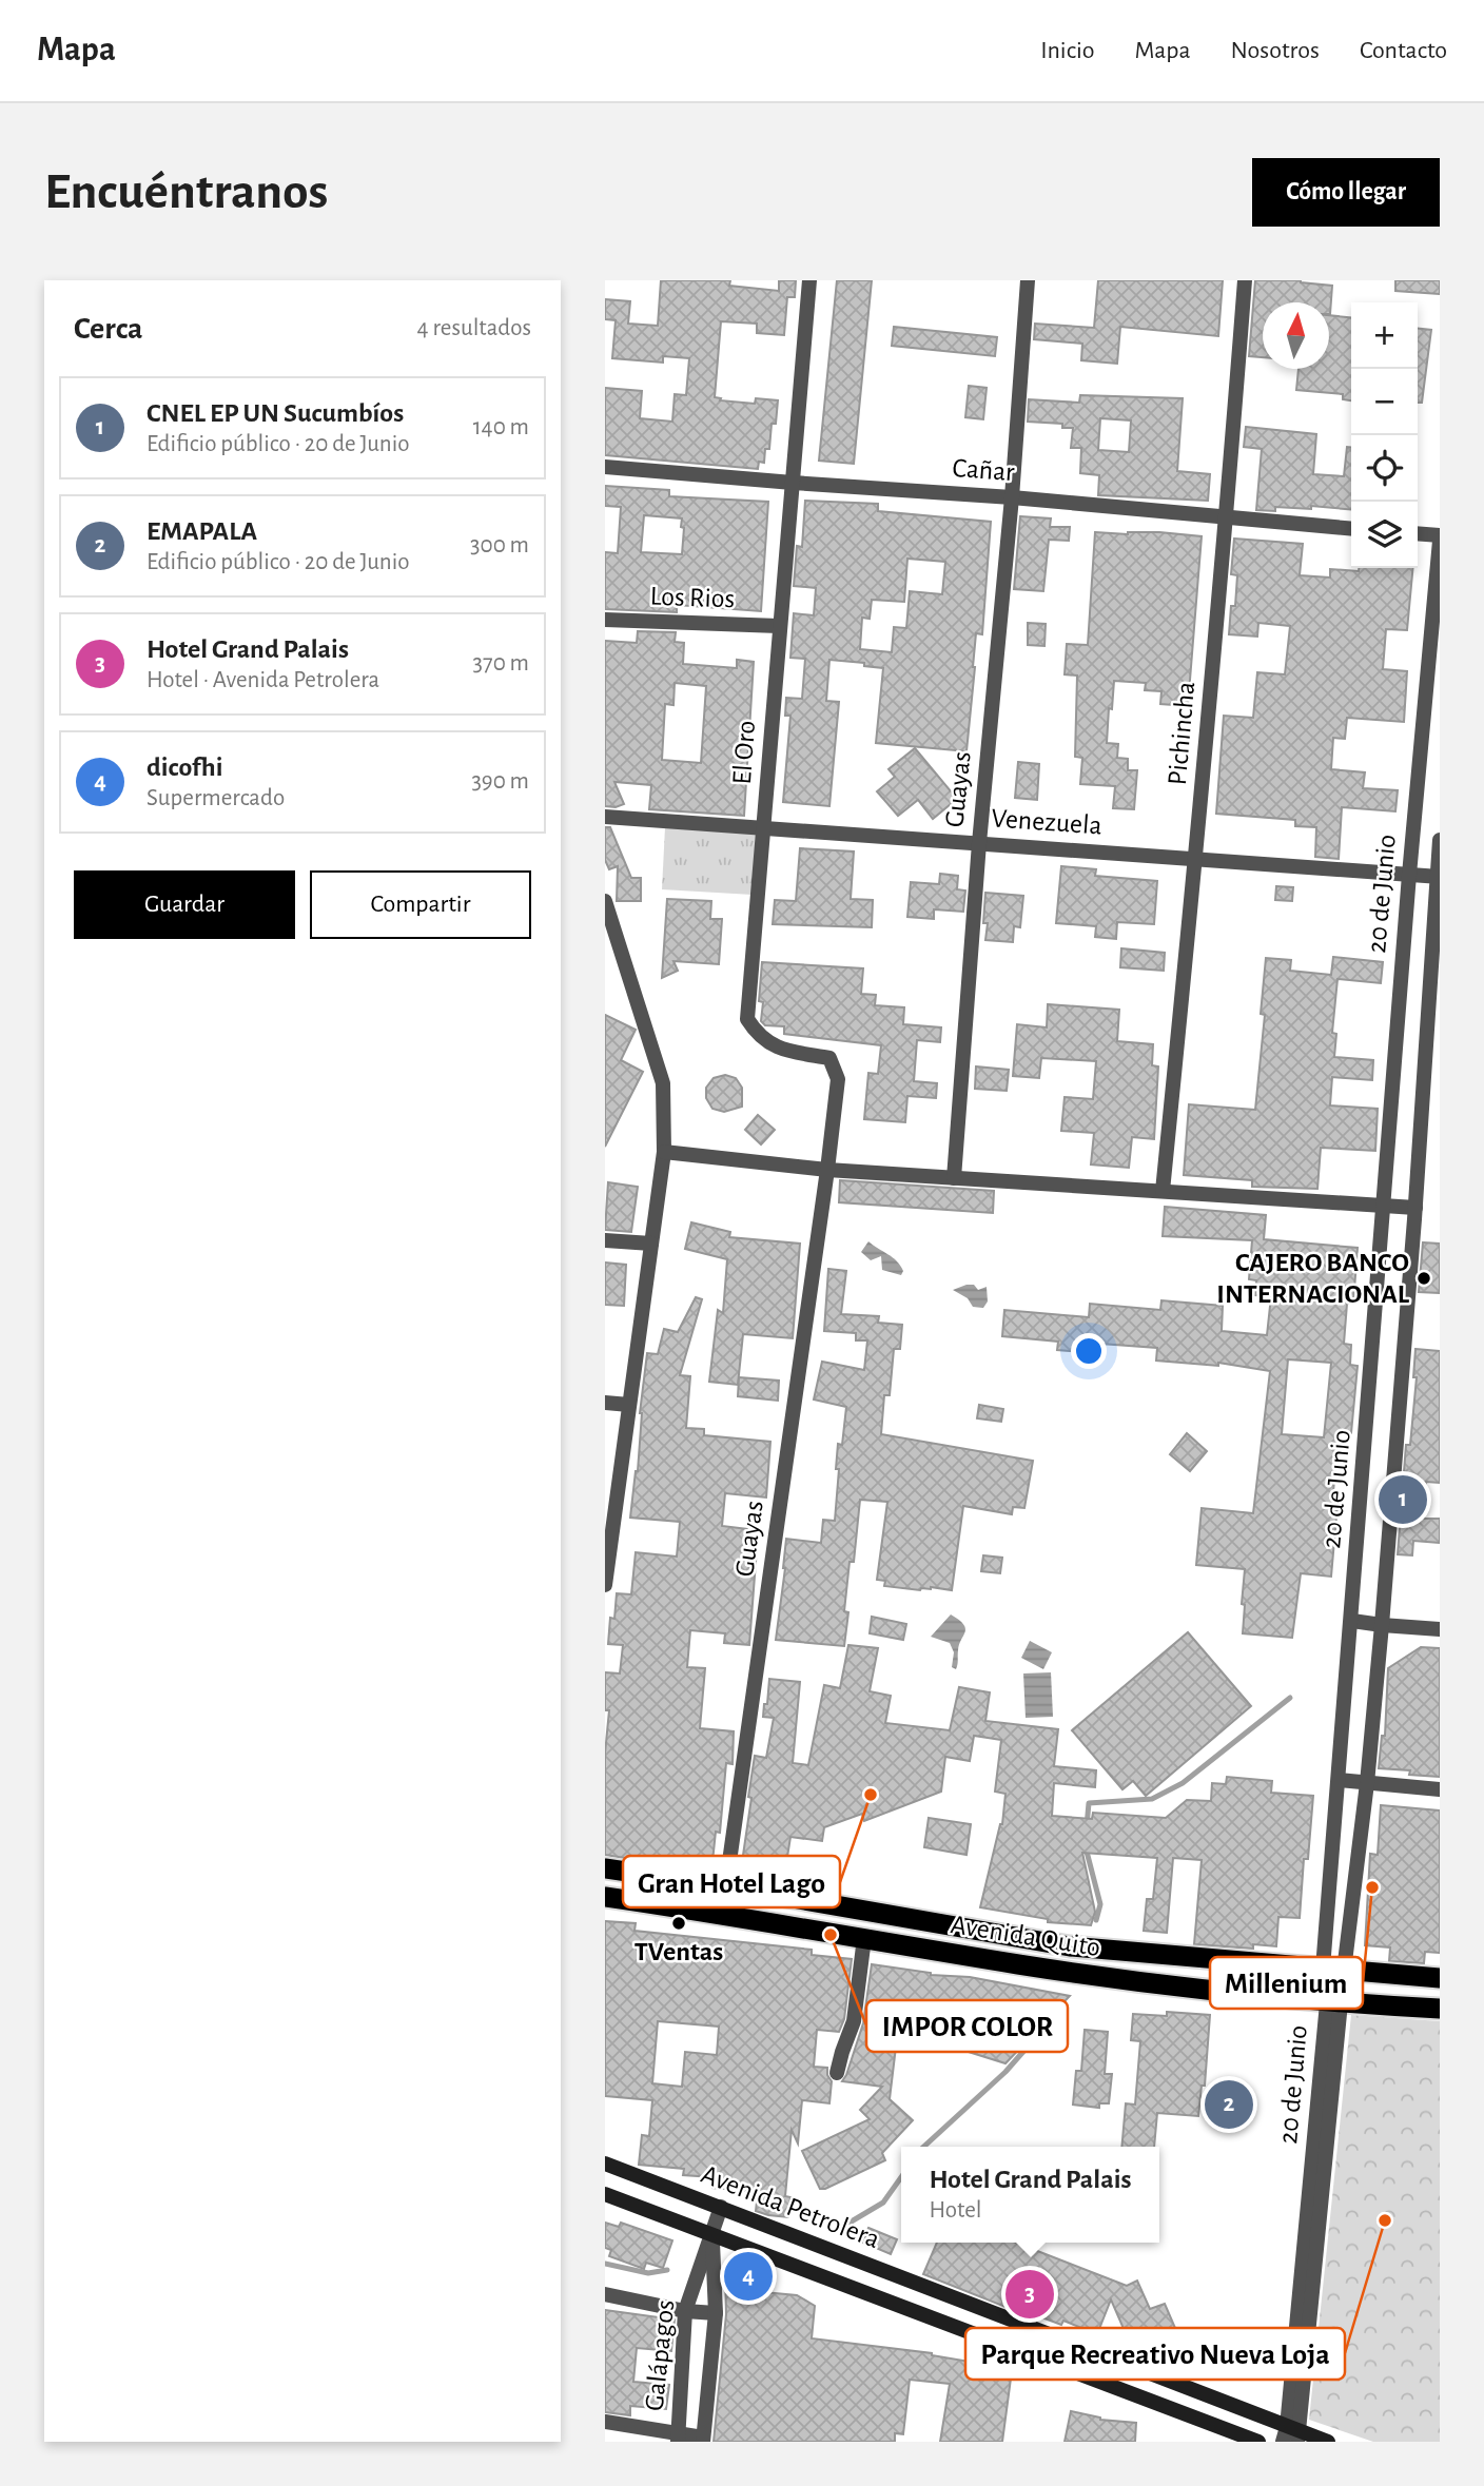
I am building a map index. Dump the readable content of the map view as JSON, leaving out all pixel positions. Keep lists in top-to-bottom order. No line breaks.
{"streets":{"highway":["Avenida Quito"],"main road":["Avenida Petrolera"],"street":["Cañar","Los Rios","Pichincha","El Oro","Guayas","Venezuela","20 de Junio","Galápagos"]},"crossings":[["Cañar","Pichincha"],["Cañar","El Oro"],["Cañar","Guayas"],["Los Rios","El Oro"],["Pichincha","Venezuela"],["El Oro","Guayas"],["El Oro","Venezuela"],["Guayas","Venezuela"],["Guayas","Avenida Quito"],["Venezuela","20 de Junio"],["20 de Junio","Avenida Quito"],["20 de Junio","Avenida Petrolera"],["Avenida Petrolera","Galápagos"]],"places":["CAJERO BANCO INTERNACIONAL","Gran Hotel Lago","Millenium","TVentas","IMPOR COLOR","Parque Recreativo Nueva Loja"],"north":"top","page":{"header":"Mapa","nav":["Inicio","Mapa","Nosotros","Contacto"],"buttons":["Cómo llegar",["Guardar","Compartir"]],"title":"Encuéntranos","heading":["Cerca","4 resultados"],"map_buttons":["+","−"],"list":[{"mark":"1","name":"CNEL EP UN Sucumbíos","note":"Edificio público · 20 de Junio","value":"140 m"},{"mark":"2","name":"EMAPALA","note":"Edificio público · 20 de Junio","value":"300 m"},{"mark":"3","name":"Hotel Grand Palais","note":"Hotel · Avenida Petrolera","value":"370 m"},{"mark":"4","name":"dicofhi","note":"Supermercado","value":"390 m"}],"pins":["1","2","4","3"],"popup":["Hotel Grand Palais","Hotel"]}}
